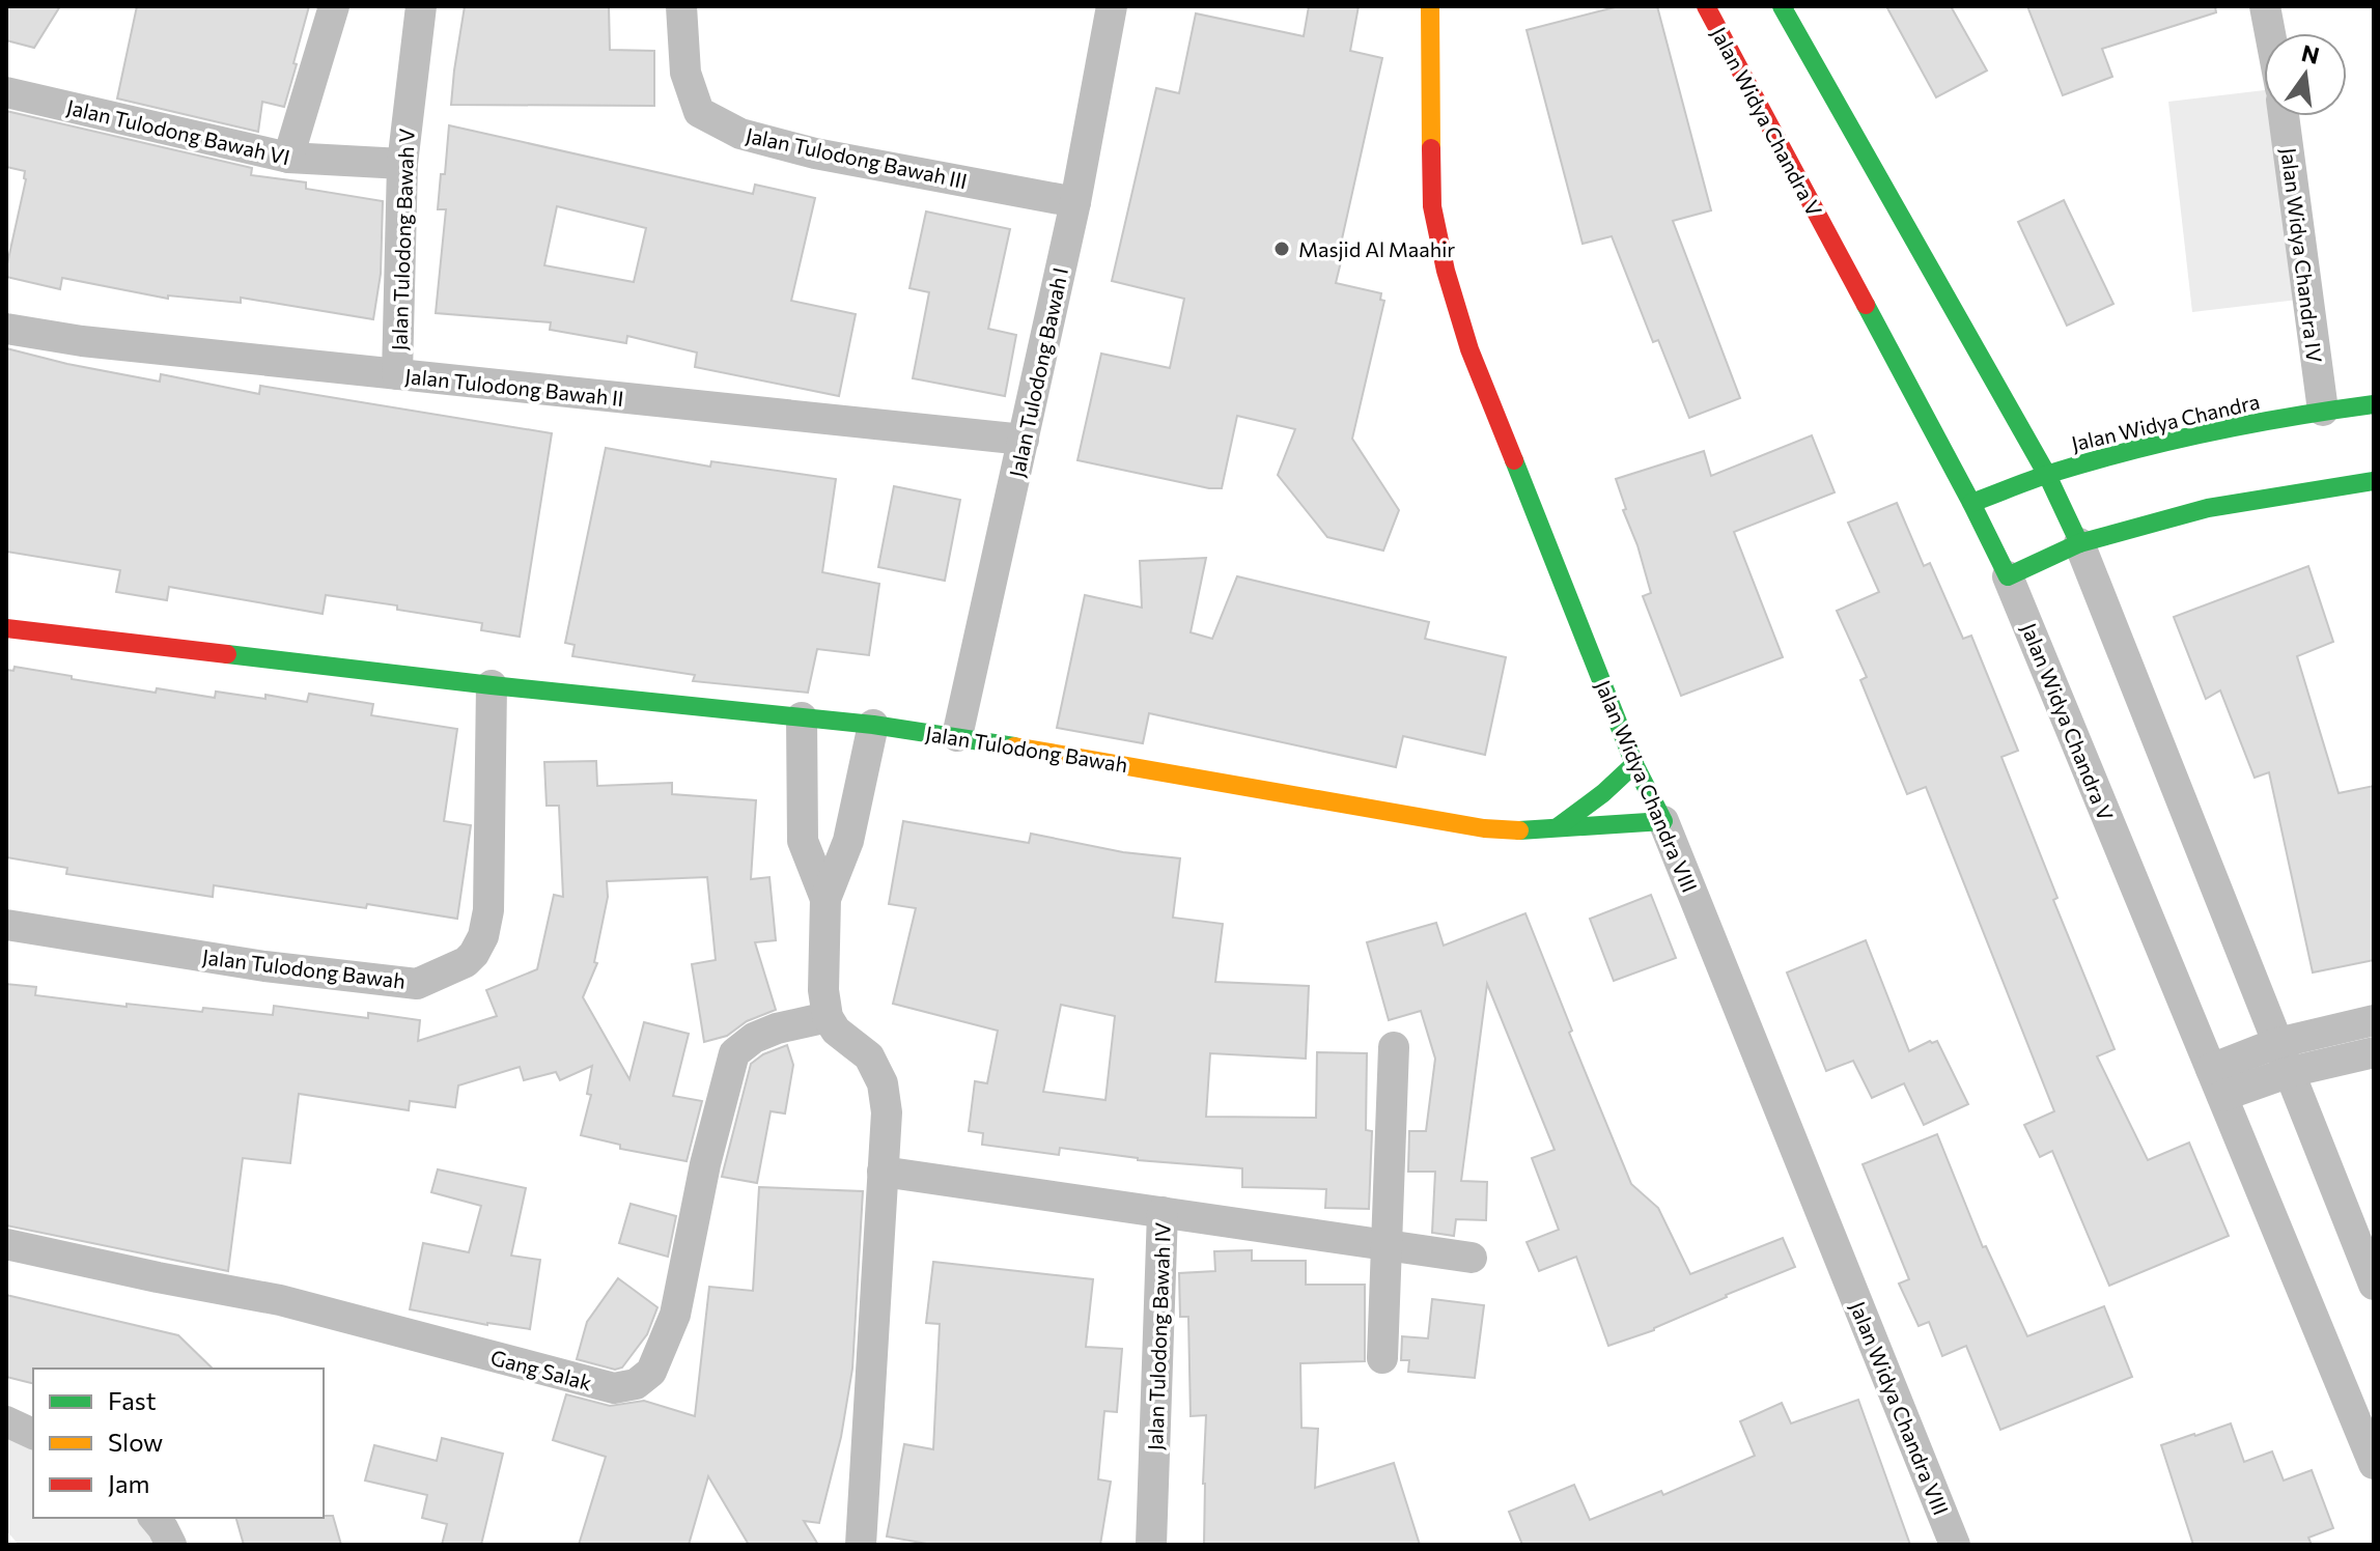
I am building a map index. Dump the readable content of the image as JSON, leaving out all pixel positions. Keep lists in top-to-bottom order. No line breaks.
{"streets":{"street":["Jalan Widya Chandra V","Jalan Tulodong Bawah VI","Jalan Tulodong Bawah III","Jalan Tulodong Bawah V","Jalan Widya Chandra IV","Jalan Tulodong Bawah I","Jalan Tulodong Bawah II","Jalan Widya Chandra","Jalan Tulodong Bawah","Jalan Widya Chandra VIII","Jalan Tulodong Bawah IV","Gang Salak"]},"crossings":[["Jalan Widya Chandra V","Jalan Widya Chandra"],["Jalan Tulodong Bawah VI","Jalan Tulodong Bawah V"],["Jalan Tulodong Bawah III","Jalan Tulodong Bawah I"],["Jalan Tulodong Bawah V","Jalan Tulodong Bawah II"],["Jalan Widya Chandra IV","Jalan Widya Chandra"],["Jalan Tulodong Bawah I","Jalan Tulodong Bawah II"],["Jalan Tulodong Bawah I","Jalan Tulodong Bawah"],["Jalan Tulodong Bawah","Jalan Widya Chandra VIII"]],"places":["Masjid Al Maahir"],"legend":["Fast","Slow","Jam"],"north":"top"}
